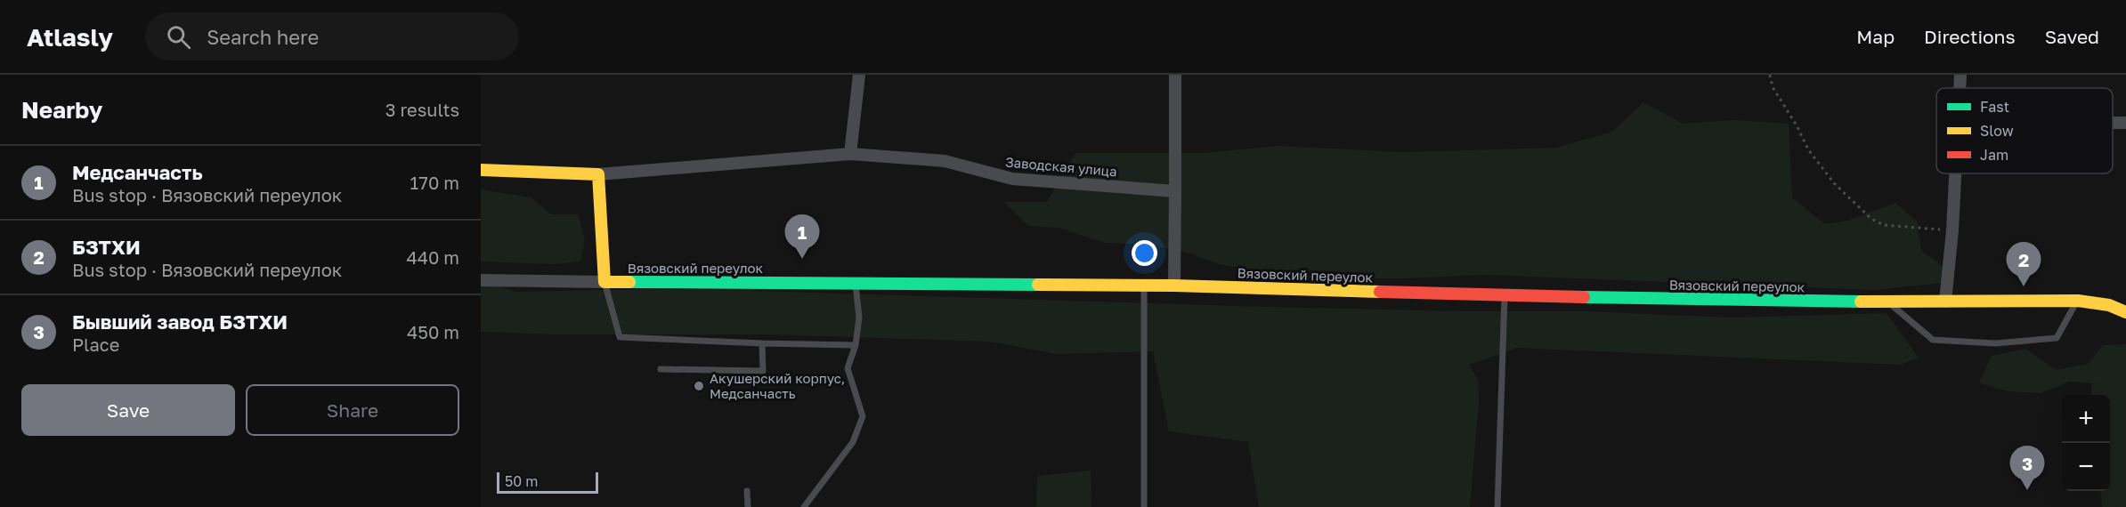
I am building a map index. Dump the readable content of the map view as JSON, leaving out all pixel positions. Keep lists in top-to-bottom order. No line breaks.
{"streets":{"street":["Заводская улица","Вязовский переулок"]},"places":["Акушерский корпус, Медсанчасть"],"legend":["Fast","Slow","Jam"],"scale_bar":"50 m","page":{"header":"Atlasly","search":"Search here","nav":["Map","Directions","Saved"],"heading":["Nearby","3 results"],"list":[{"mark":"1","name":"Медсанчасть","note":"Bus stop · Вязовский переулок","value":"170 m"},{"mark":"2","name":"БЗТХИ","note":"Bus stop · Вязовский переулок","value":"440 m"},{"mark":"3","name":"Бывший завод БЗТХИ","note":"Place","value":"450 m"}],"pins":["1","2","3"],"buttons":["Save","Share"],"map_buttons":["+","−"],"scale":"50 m"}}
